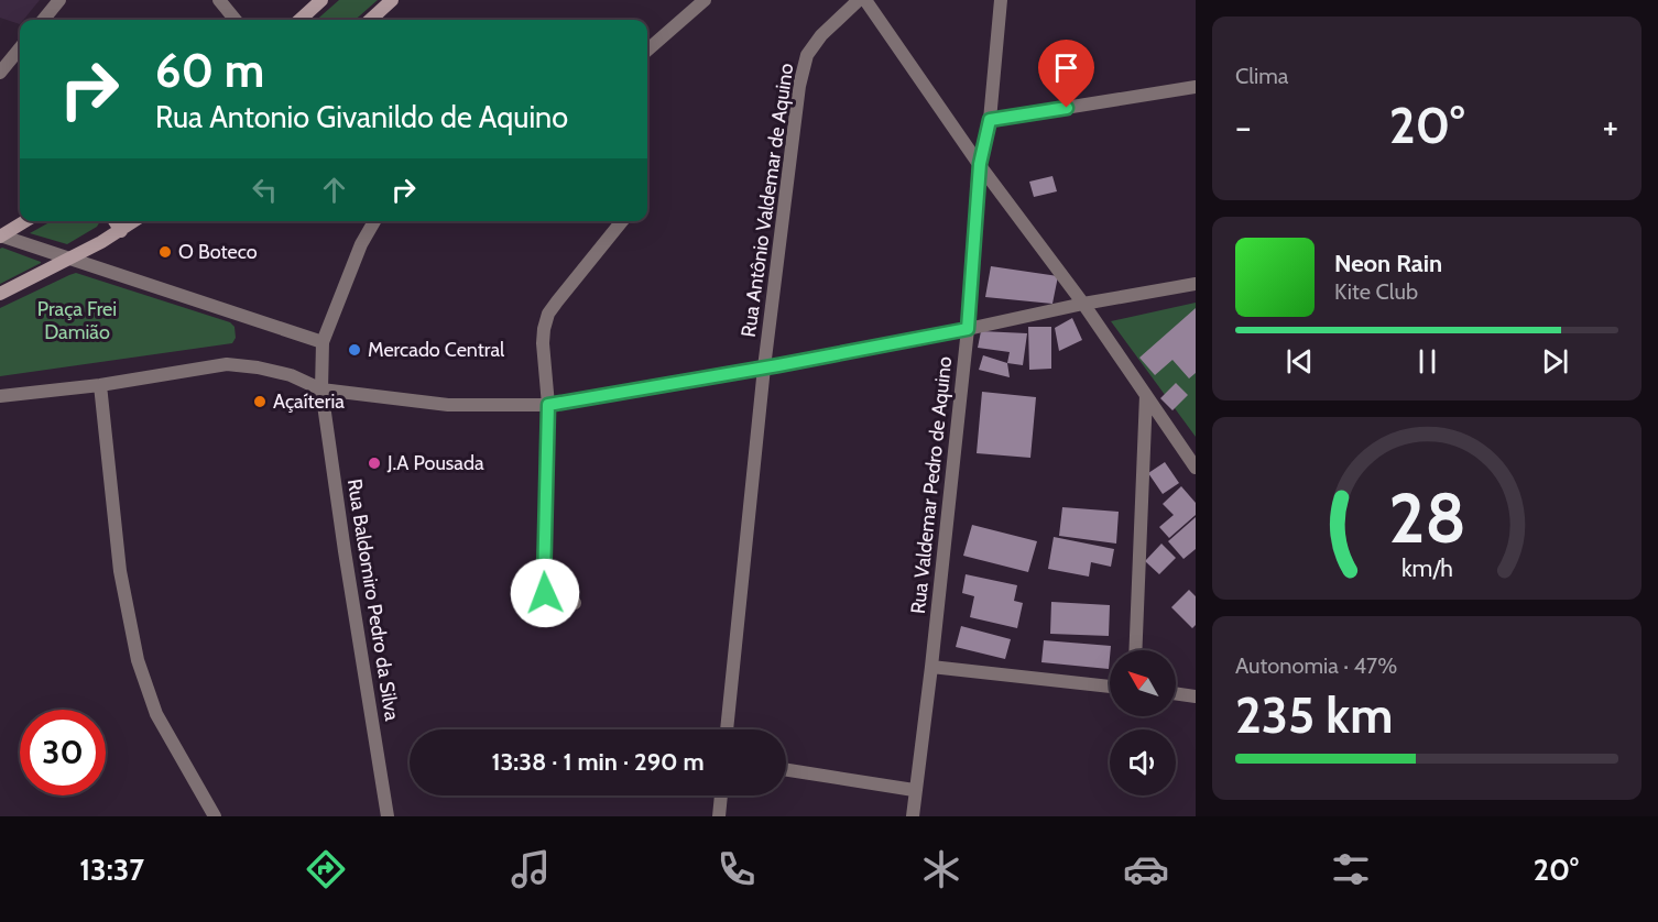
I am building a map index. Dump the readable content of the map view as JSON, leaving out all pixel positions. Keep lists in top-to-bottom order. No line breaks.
{"streets":{"street":["Rua Antônio Valdemar de Aquino","Rua Valdemar Pedro de Aquino","Rua Baldomiro Pedro da Silva"]},"parks":["Praça Frei Damião"],"places":["O Boteco","Mercado Central","Açaíteria","J.A Pousada"],"north":"top left","page":{"tile":["Clima",["Autonomia · 47%","235 km"]],"turn":["60 m","Rua Antonio Givanildo de Aquino"],"heat":["−","20°","+"],"song":["Neon Rain","Kite Club"],"limit":"30","trip":"13:38 · 1 min · 290 m","tabs":["13:37","20°"],"gauge":["28","km/h"]}}
